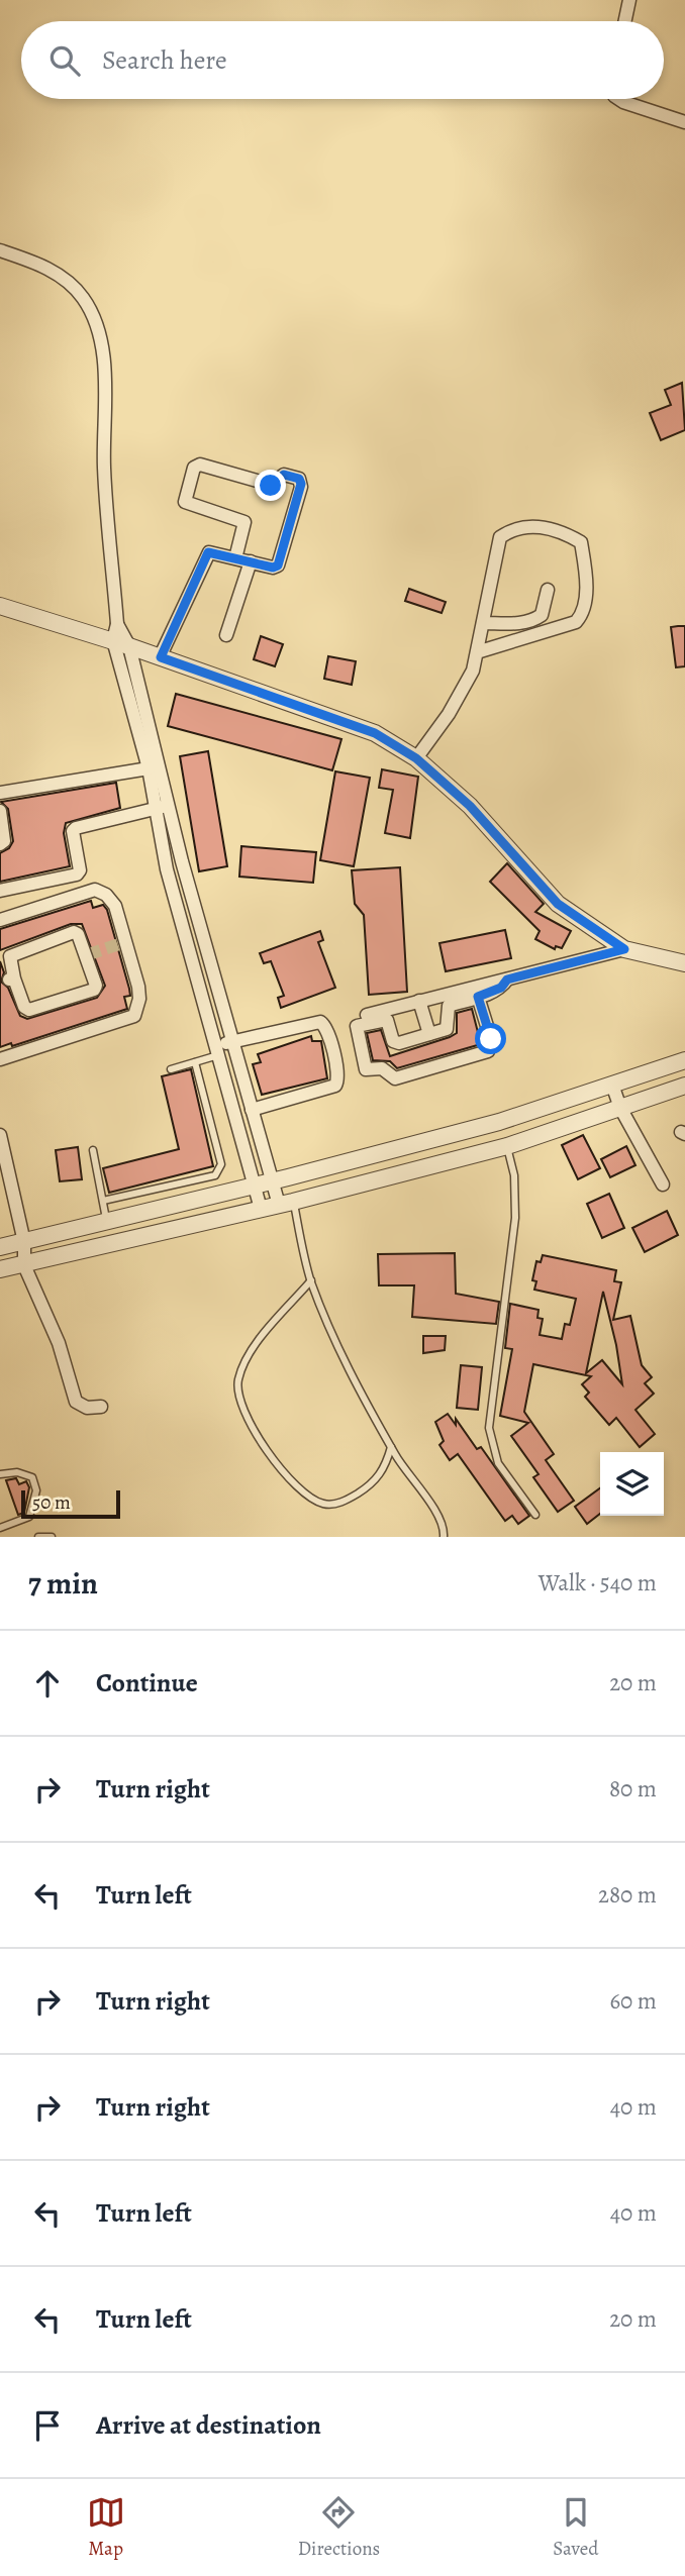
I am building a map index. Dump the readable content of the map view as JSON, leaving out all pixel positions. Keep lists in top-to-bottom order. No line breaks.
{"scale_bar":"50 m","page":{"search":"Search here","scale":"50 m","heading":["7 min","Walk · 540 m"],"list":[["Continue","20 m"],["Turn right","80 m"],["Turn left","280 m"],["Turn right","60 m"],["Turn right","40 m"],["Turn left","40 m"],["Turn left","20 m"],"Arrive at destination"],"nav":["Map","Directions","Saved"]}}
